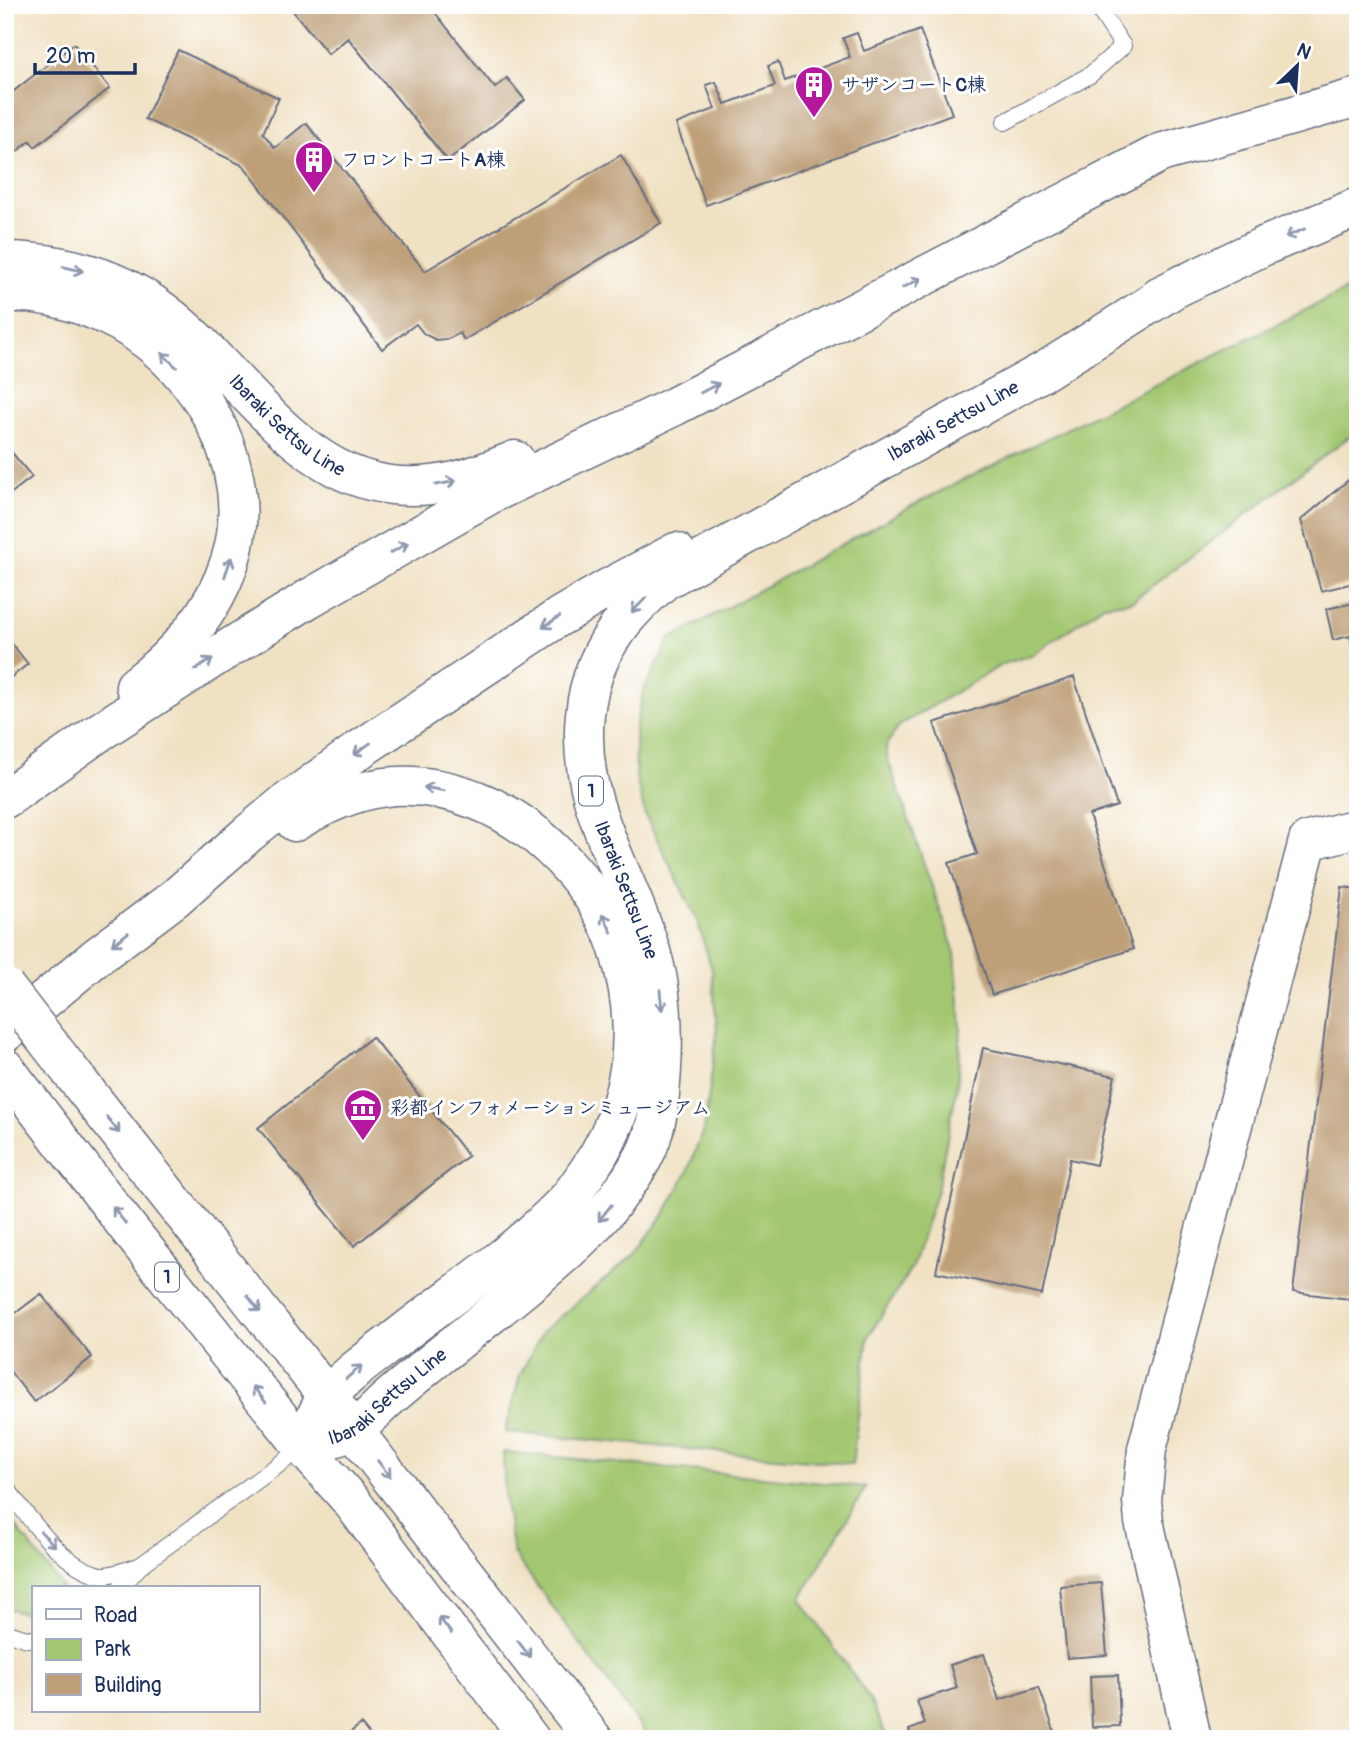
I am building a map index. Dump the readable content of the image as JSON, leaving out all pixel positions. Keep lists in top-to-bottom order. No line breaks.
{"streets":{"main road":["Ibaraki Settsu Line","1"]},"places":{"building":["サザンコートC棟","フロントコートA棟"],"museum":["彩都インフォメーションミュージアム"]},"legend":["Road","Park","Building"],"scale_bar":"20 m","north":"top right"}
